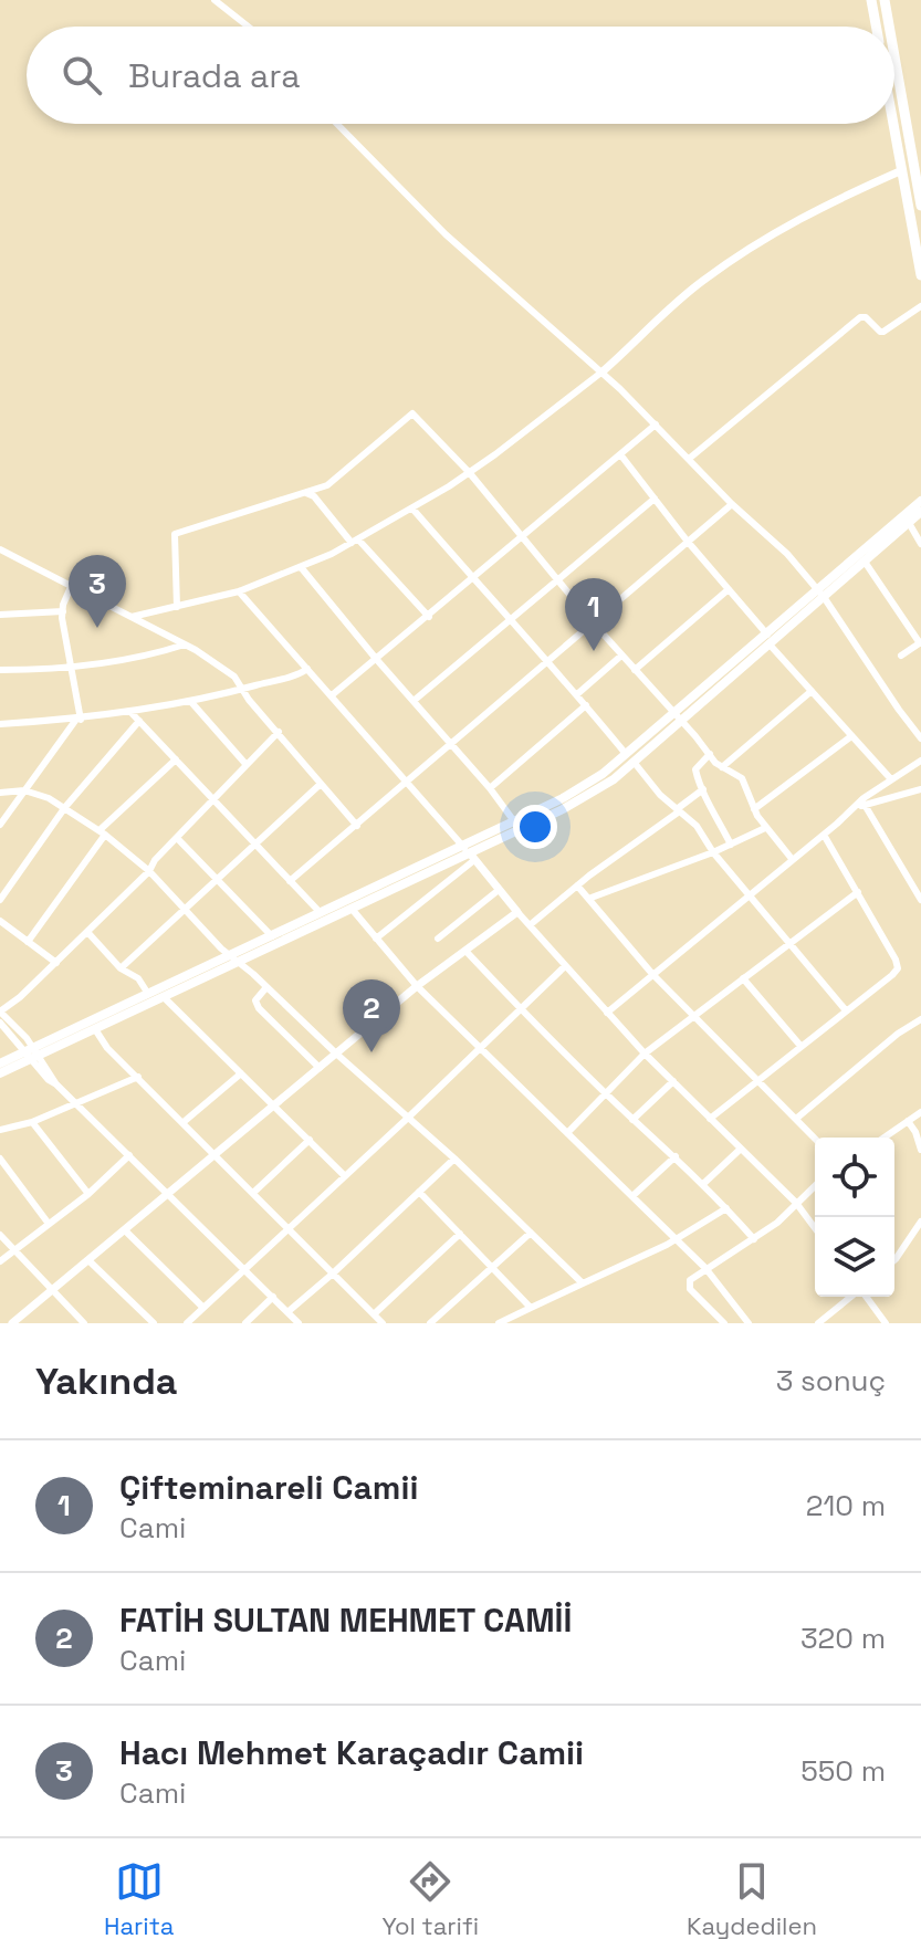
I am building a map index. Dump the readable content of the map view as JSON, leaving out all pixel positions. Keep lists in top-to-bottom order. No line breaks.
{"page":{"search":"Burada ara","pins":["3","1","2"],"heading":["Yakında","3 sonuç"],"list":[{"mark":"1","name":"Çifteminareli Camii","note":"Cami","value":"210 m"},{"mark":"2","name":"FATİH SULTAN MEHMET CAMİİ","note":"Cami","value":"320 m"},{"mark":"3","name":"Hacı Mehmet Karaçadır Camii","note":"Cami","value":"550 m"}],"nav":["Harita","Yol tarifi","Kaydedilen"]}}
